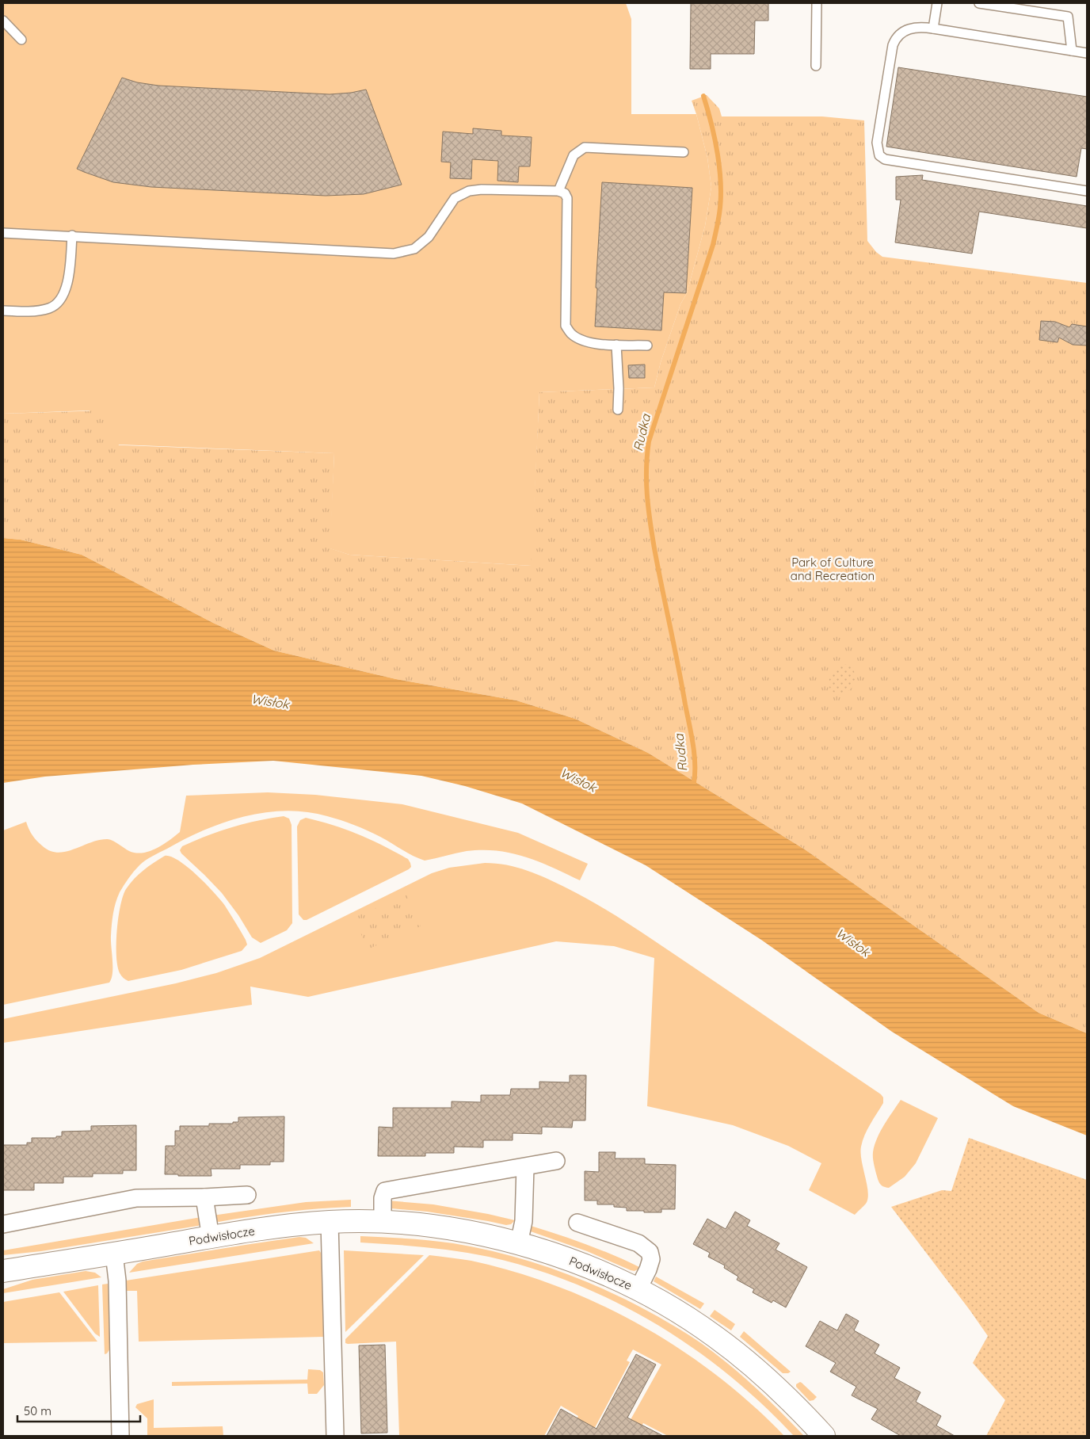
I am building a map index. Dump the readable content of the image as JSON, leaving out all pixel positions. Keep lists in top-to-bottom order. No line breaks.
{"streets":{"street":["Podwisłocze"]},"water":["Rudka","Wisłok"],"parks":["Park of Culture and Recreation"],"scale_bar":"50 m"}
